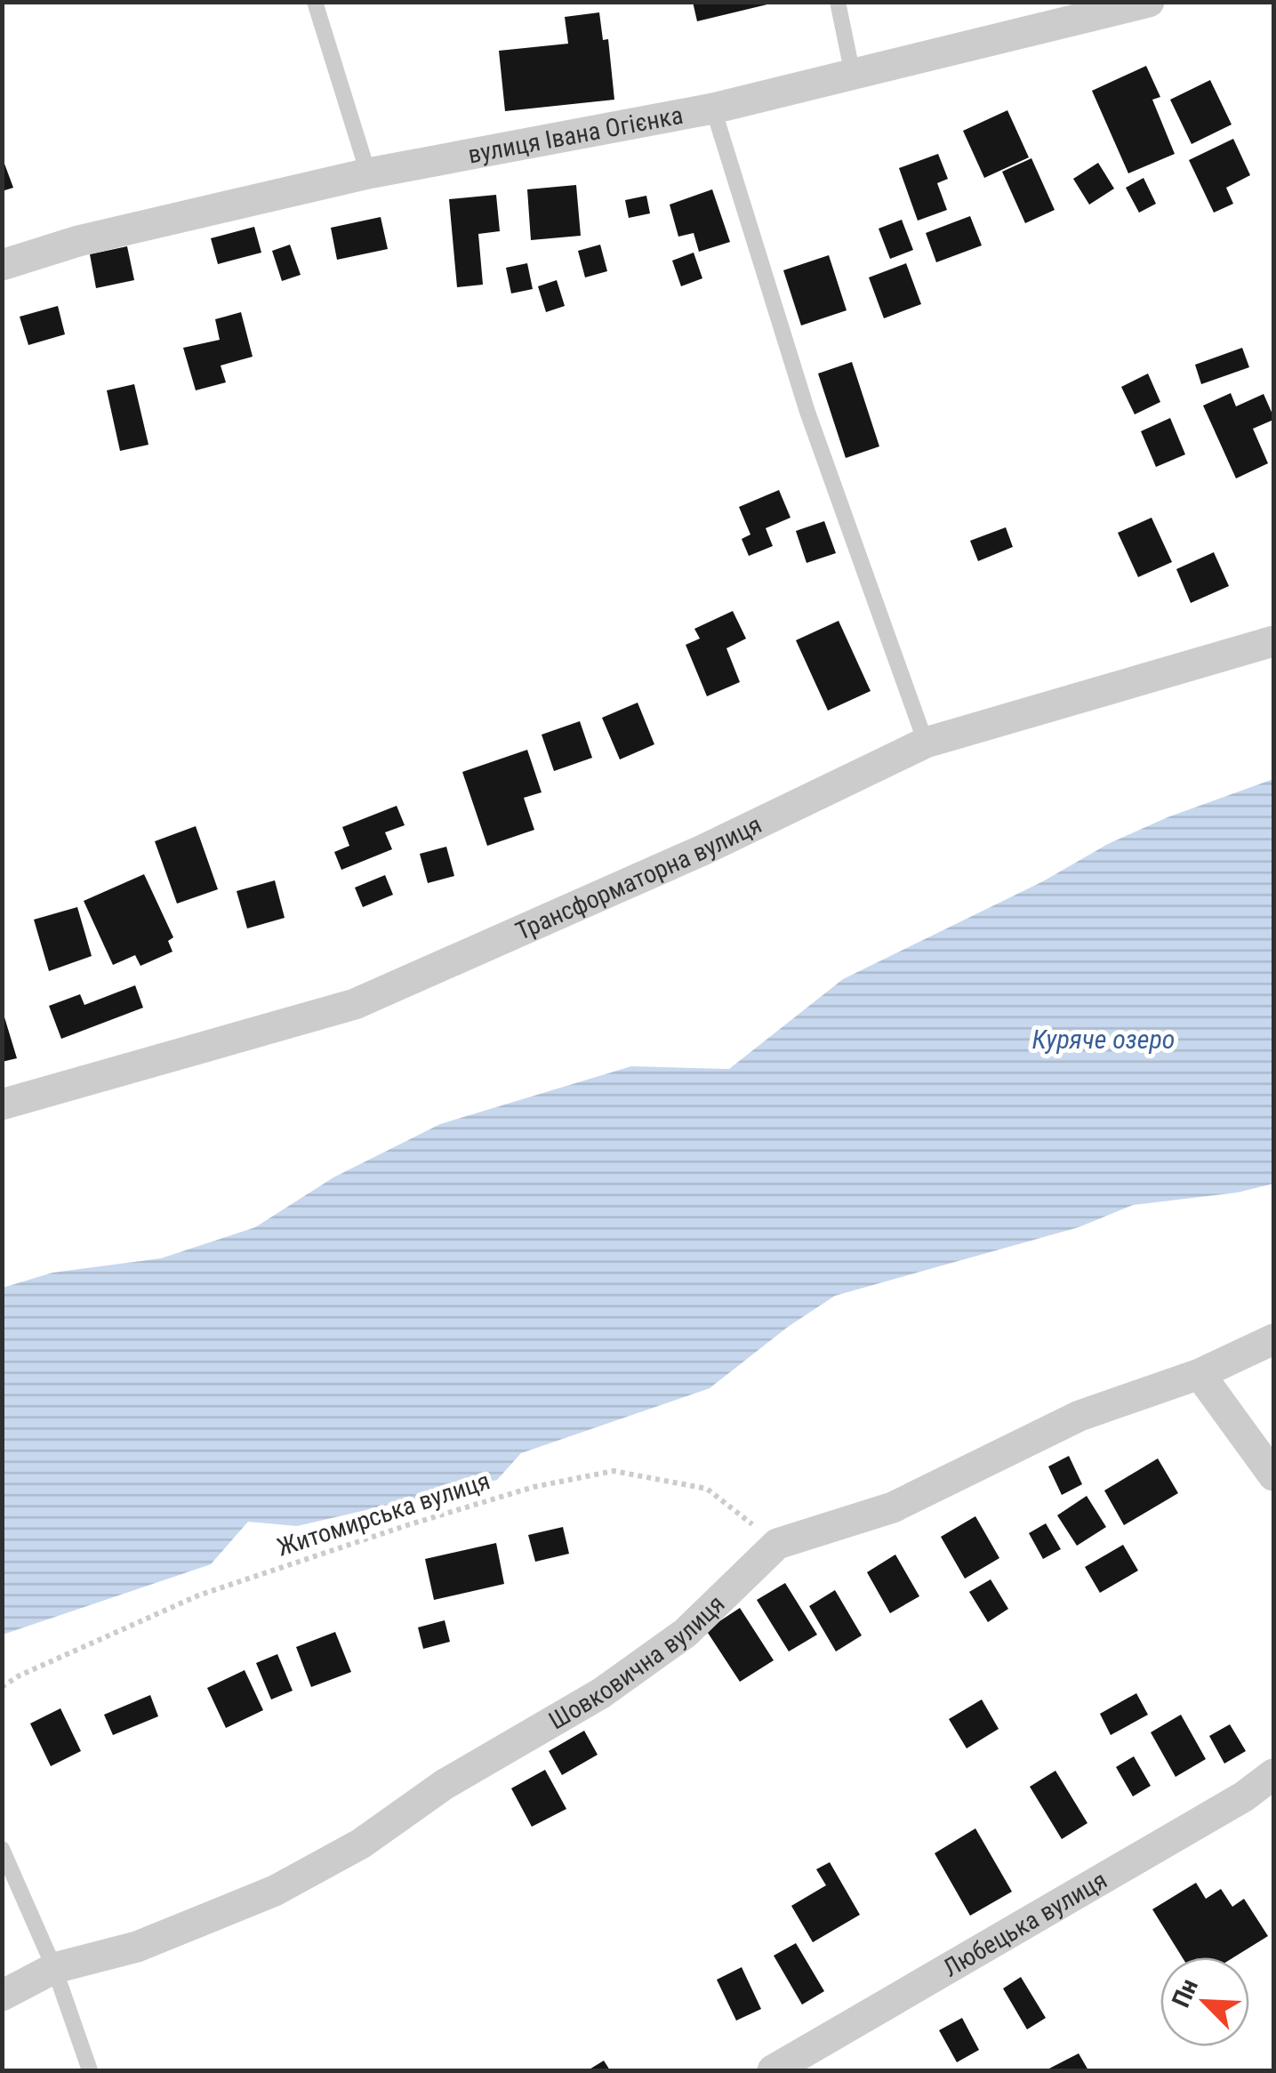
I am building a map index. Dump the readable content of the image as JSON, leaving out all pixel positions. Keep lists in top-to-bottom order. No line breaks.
{"streets":{"street":["вулиця Івана Огієнка","Трансформаторна вулиця","Шовковична вулиця","Любецька вулиця"],"path":["Житомирська вулиця"]},"crossings":[["Житомирська вулиця","Шовковична вулиця"]],"water":["Куряче озеро"],"north":"top left"}
